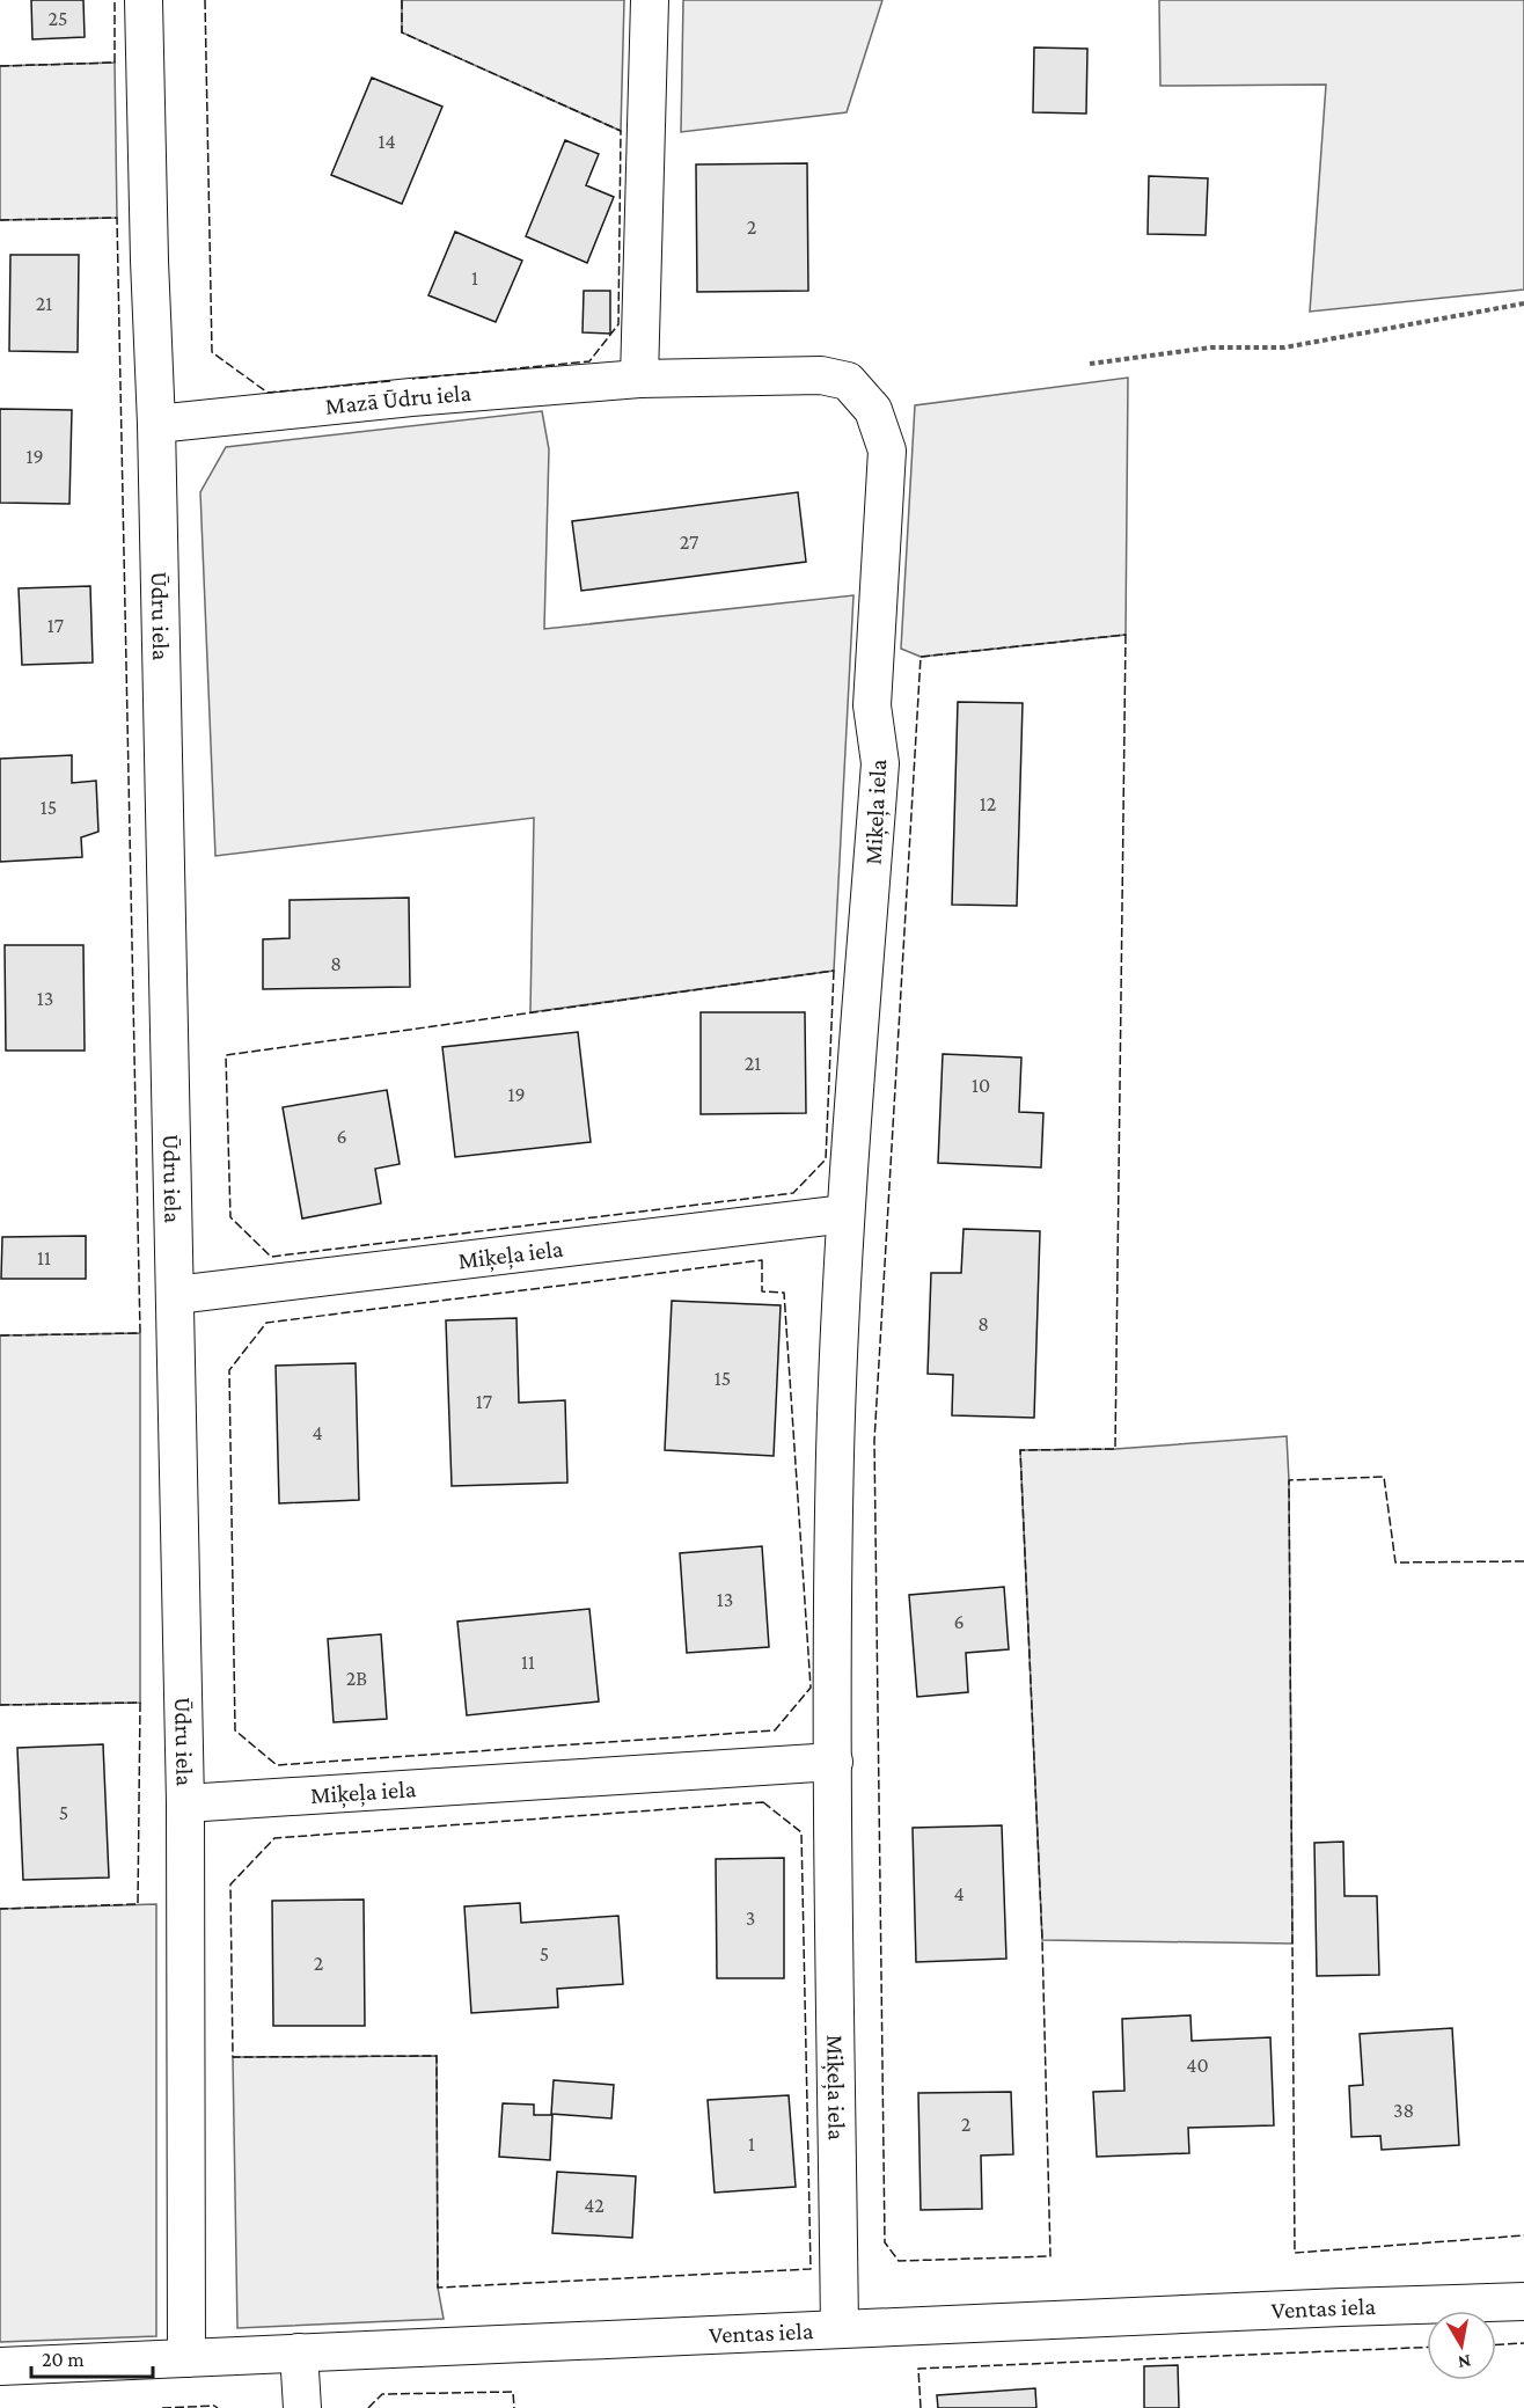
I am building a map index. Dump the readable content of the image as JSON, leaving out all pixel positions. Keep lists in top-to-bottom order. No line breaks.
{"streets":{"street":["Mazā Ūdru iela","Ūdru iela","Miķeļa iela","Ventas iela"]},"crossings":[["Mazā Ūdru iela","Ūdru iela"],["Mazā Ūdru iela","Miķeļa iela"],["Ūdru iela","Miķeļa iela"],["Ūdru iela","Ventas iela"],["Miķeļa iela","Ventas iela"]],"house_numbers":["25","14","2","1","21","19","27","17","12","15","8","13","21","10","19","6","11","8","15","17","4","13","6","11","2B","5","4","3","5","2","40","38","2","1","42"],"scale_bar":"20 m","north":"bottom"}
